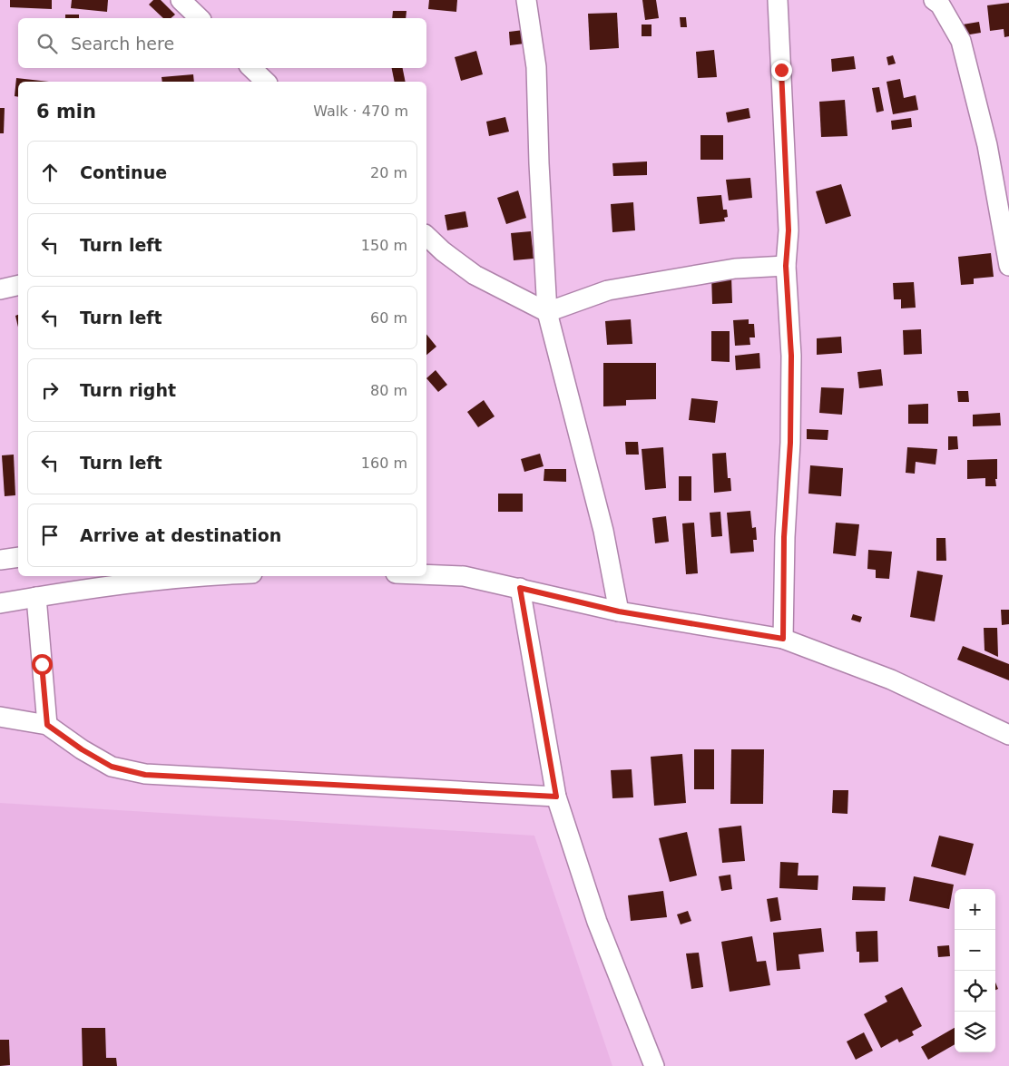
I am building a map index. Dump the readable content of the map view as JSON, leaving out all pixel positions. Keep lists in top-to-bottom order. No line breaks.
{"page":{"search":"Search here","heading":["6 min","Walk · 470 m"],"list":[["Continue","20 m"],["Turn left","150 m"],["Turn left","60 m"],["Turn right","80 m"],["Turn left","160 m"],"Arrive at destination"],"map_buttons":["+","−"]}}
